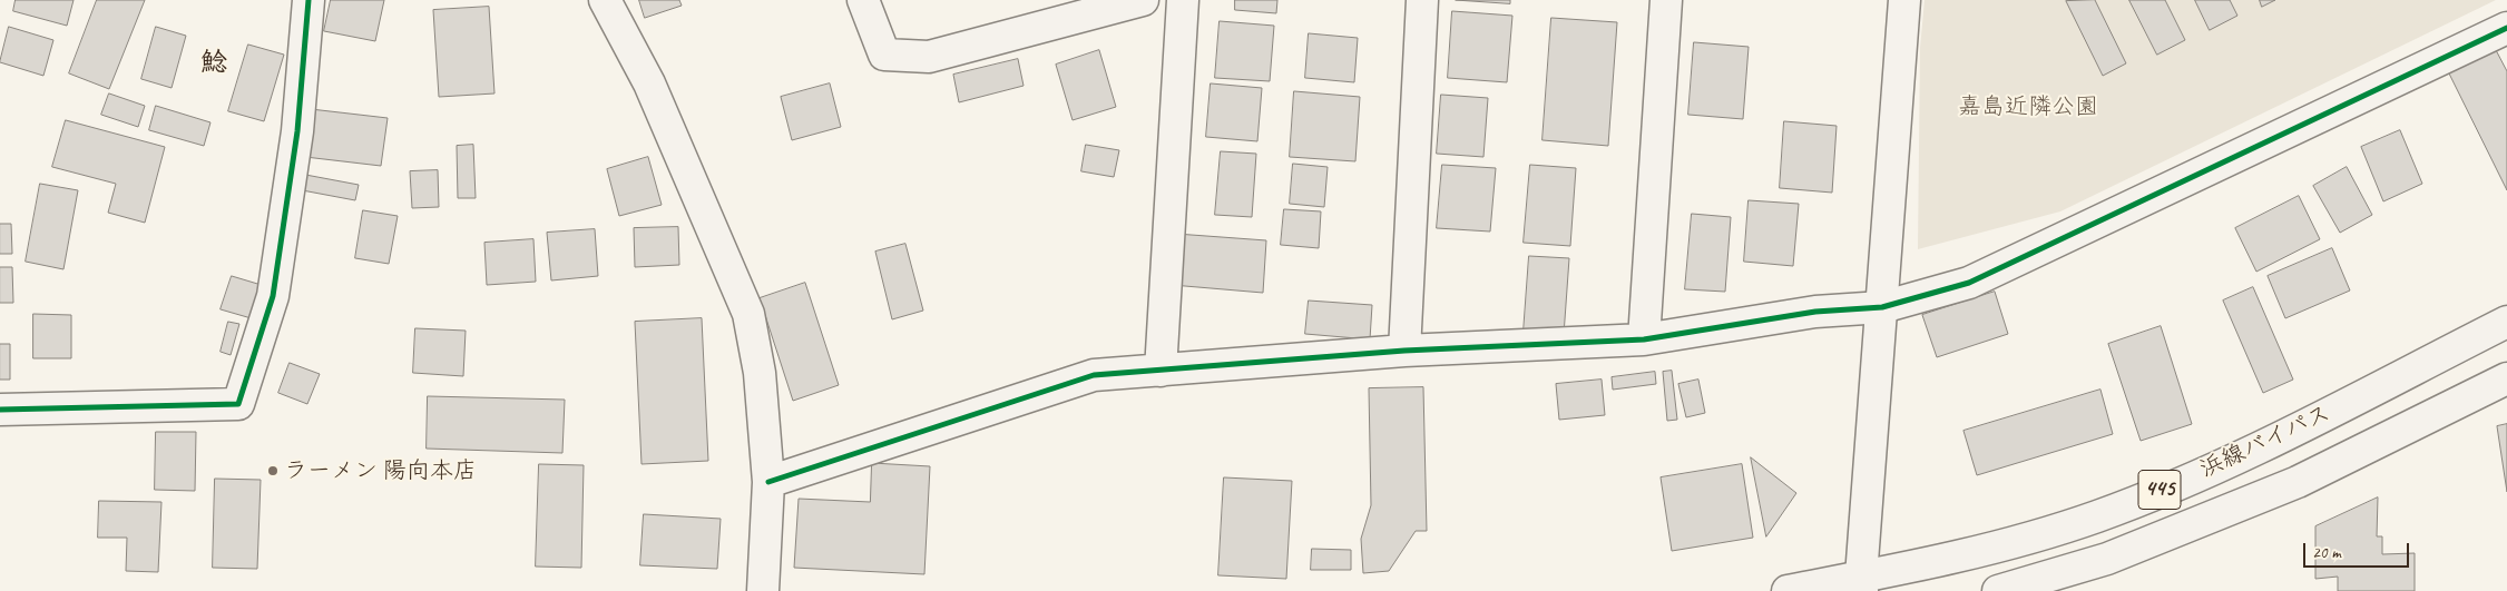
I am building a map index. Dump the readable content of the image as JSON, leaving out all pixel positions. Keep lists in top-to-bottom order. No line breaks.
{"streets":{"main road":["浜線バイパス","445"]},"districts":["鯰"],"parks":["嘉島近隣公園"],"places":["ラーメン 陽向本店"],"scale_bar":"20 m"}
